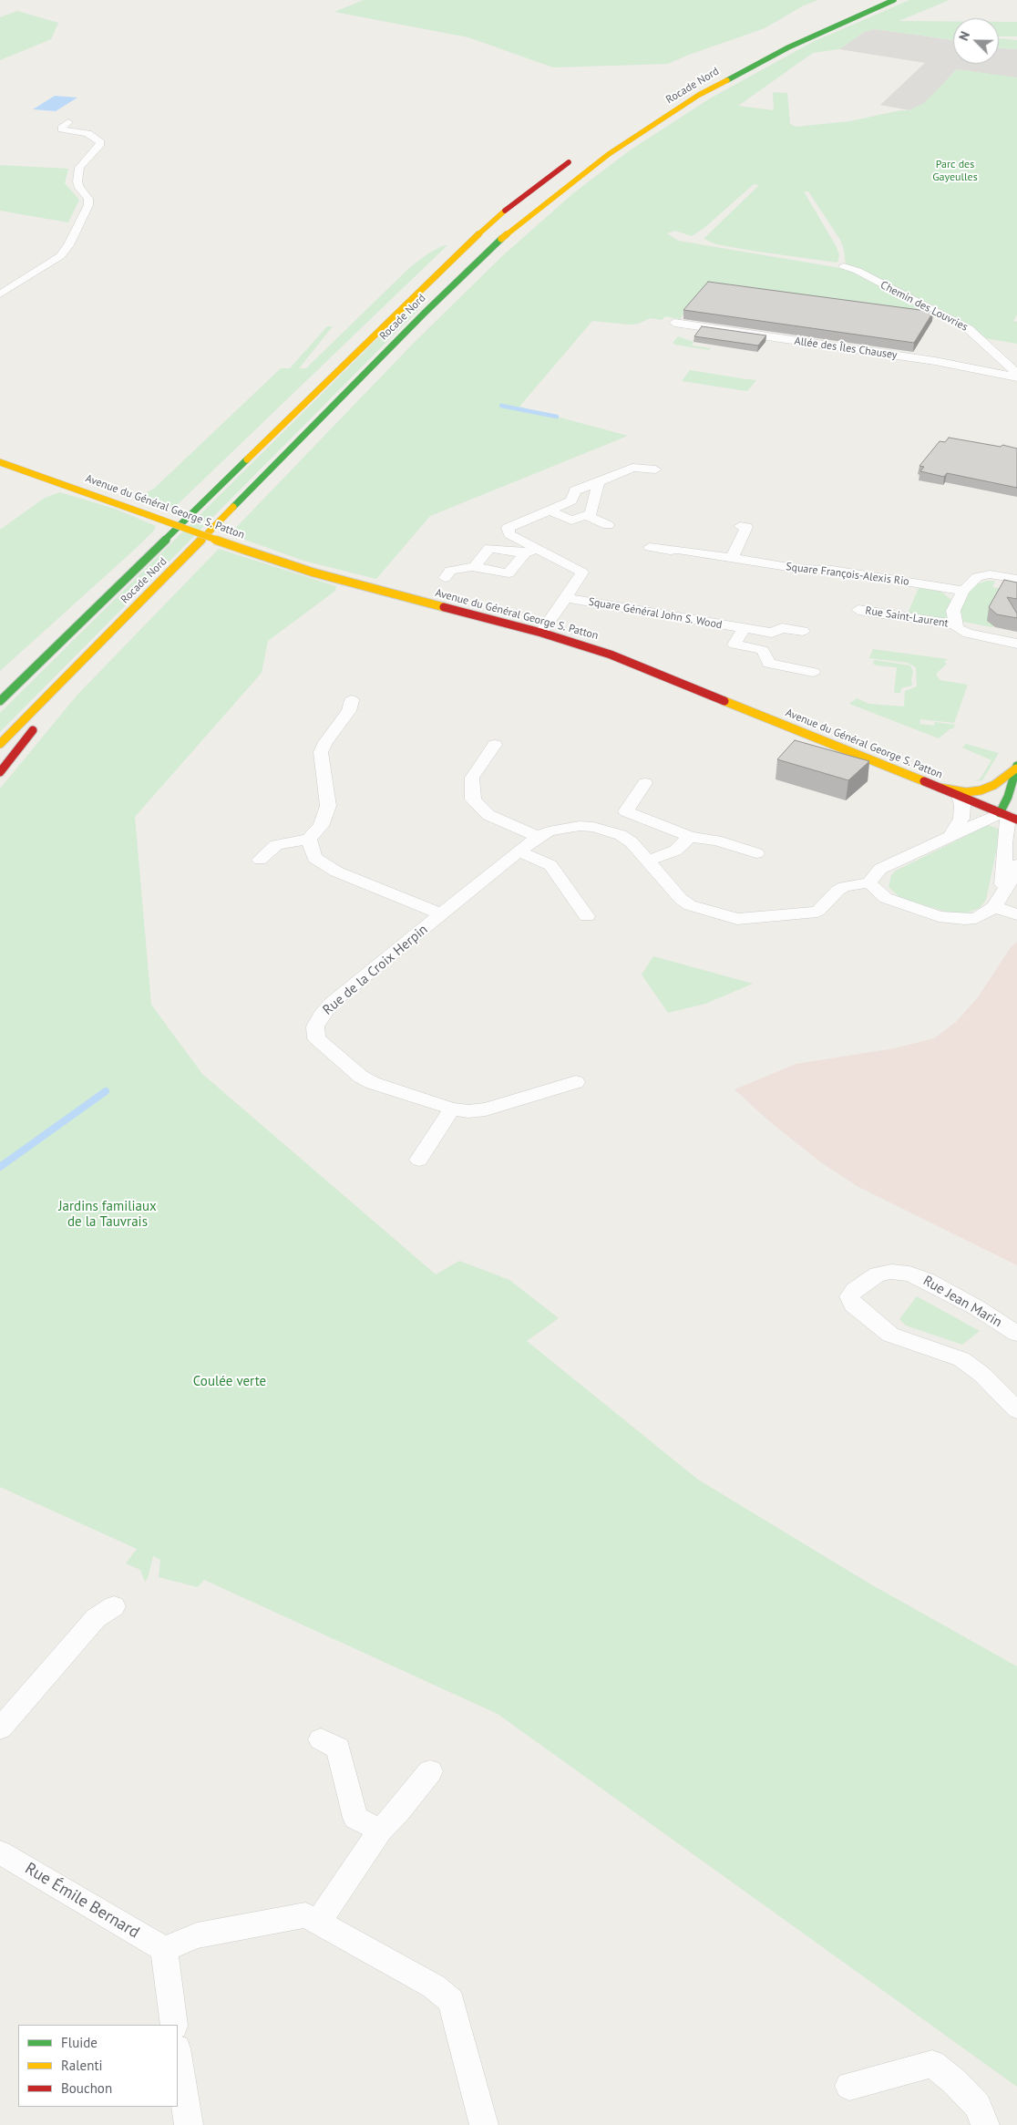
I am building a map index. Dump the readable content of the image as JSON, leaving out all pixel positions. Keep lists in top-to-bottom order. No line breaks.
{"streets":{"main road":["Rocade Nord","Avenue du Général George S. Patton"],"street":["Chemin des Louvries","Allée des Îles Chausey","Square François-Alexis Rio","Square Général John S. Wood","Rue Saint-Laurent","Rue de la Croix Herpin","Rue Jean Marin","Rue Émile Bernard"]},"crossings":[["Chemin des Louvries","Allée des Îles Chausey"],["Avenue du Général George S. Patton","Square Général John S. Wood"]],"parks":["Parc des Gayeulles","Jardins familiaux de la Tauvrais","Coulée verte"],"legend":["Fluide","Ralenti","Bouchon"],"north":"top left"}
